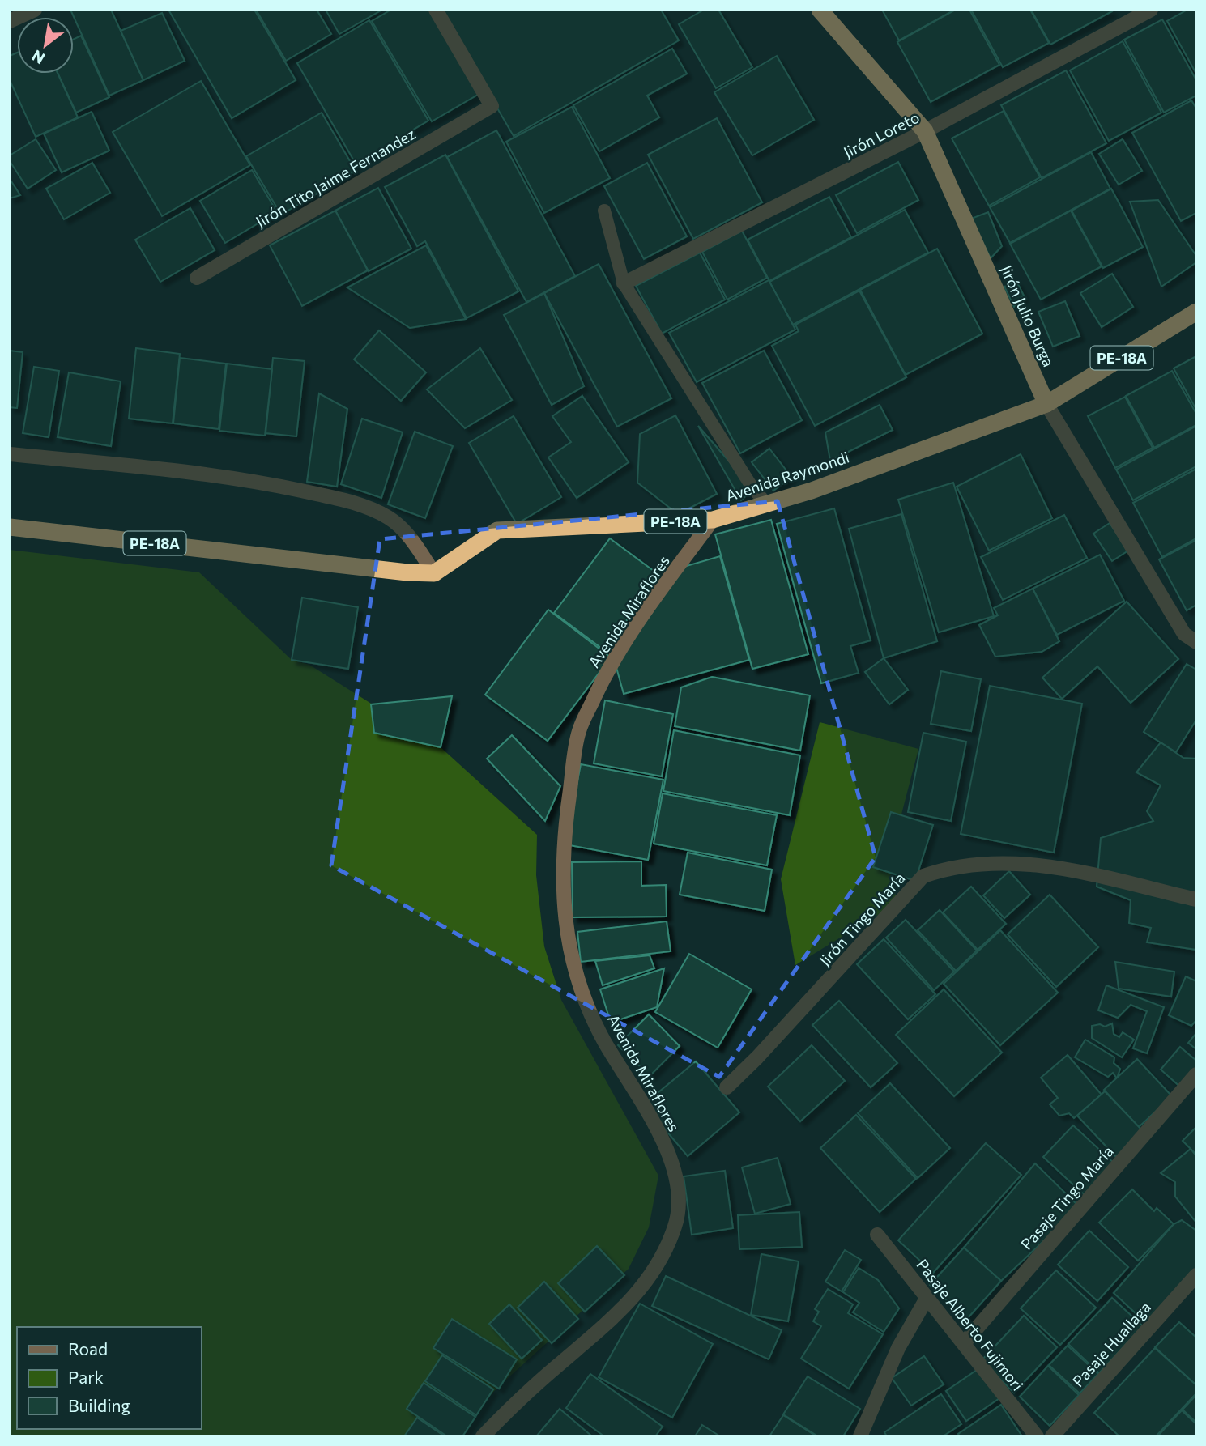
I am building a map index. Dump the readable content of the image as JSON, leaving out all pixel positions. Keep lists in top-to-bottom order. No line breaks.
{"streets":{"highway":["Jirón Julio Burga","PE-18A","Avenida Raymondi"],"street":["Jirón Loreto","Jirón Tito Jaime Fernandez","Avenida Miraflores","Jirón Tingo María","Pasaje Tingo María","Pasaje Alberto Fujimori","Pasaje Huallaga"]},"crossings":[["Jirón Loreto","Jirón Julio Burga"],["Jirón Julio Burga","Avenida Raymondi"],["PE-18A","Avenida Raymondi"],["Avenida Raymondi","Avenida Miraflores"],["Pasaje Tingo María","Pasaje Alberto Fujimori"]],"legend":["Road","Park","Building"],"north":"bottom left"}
